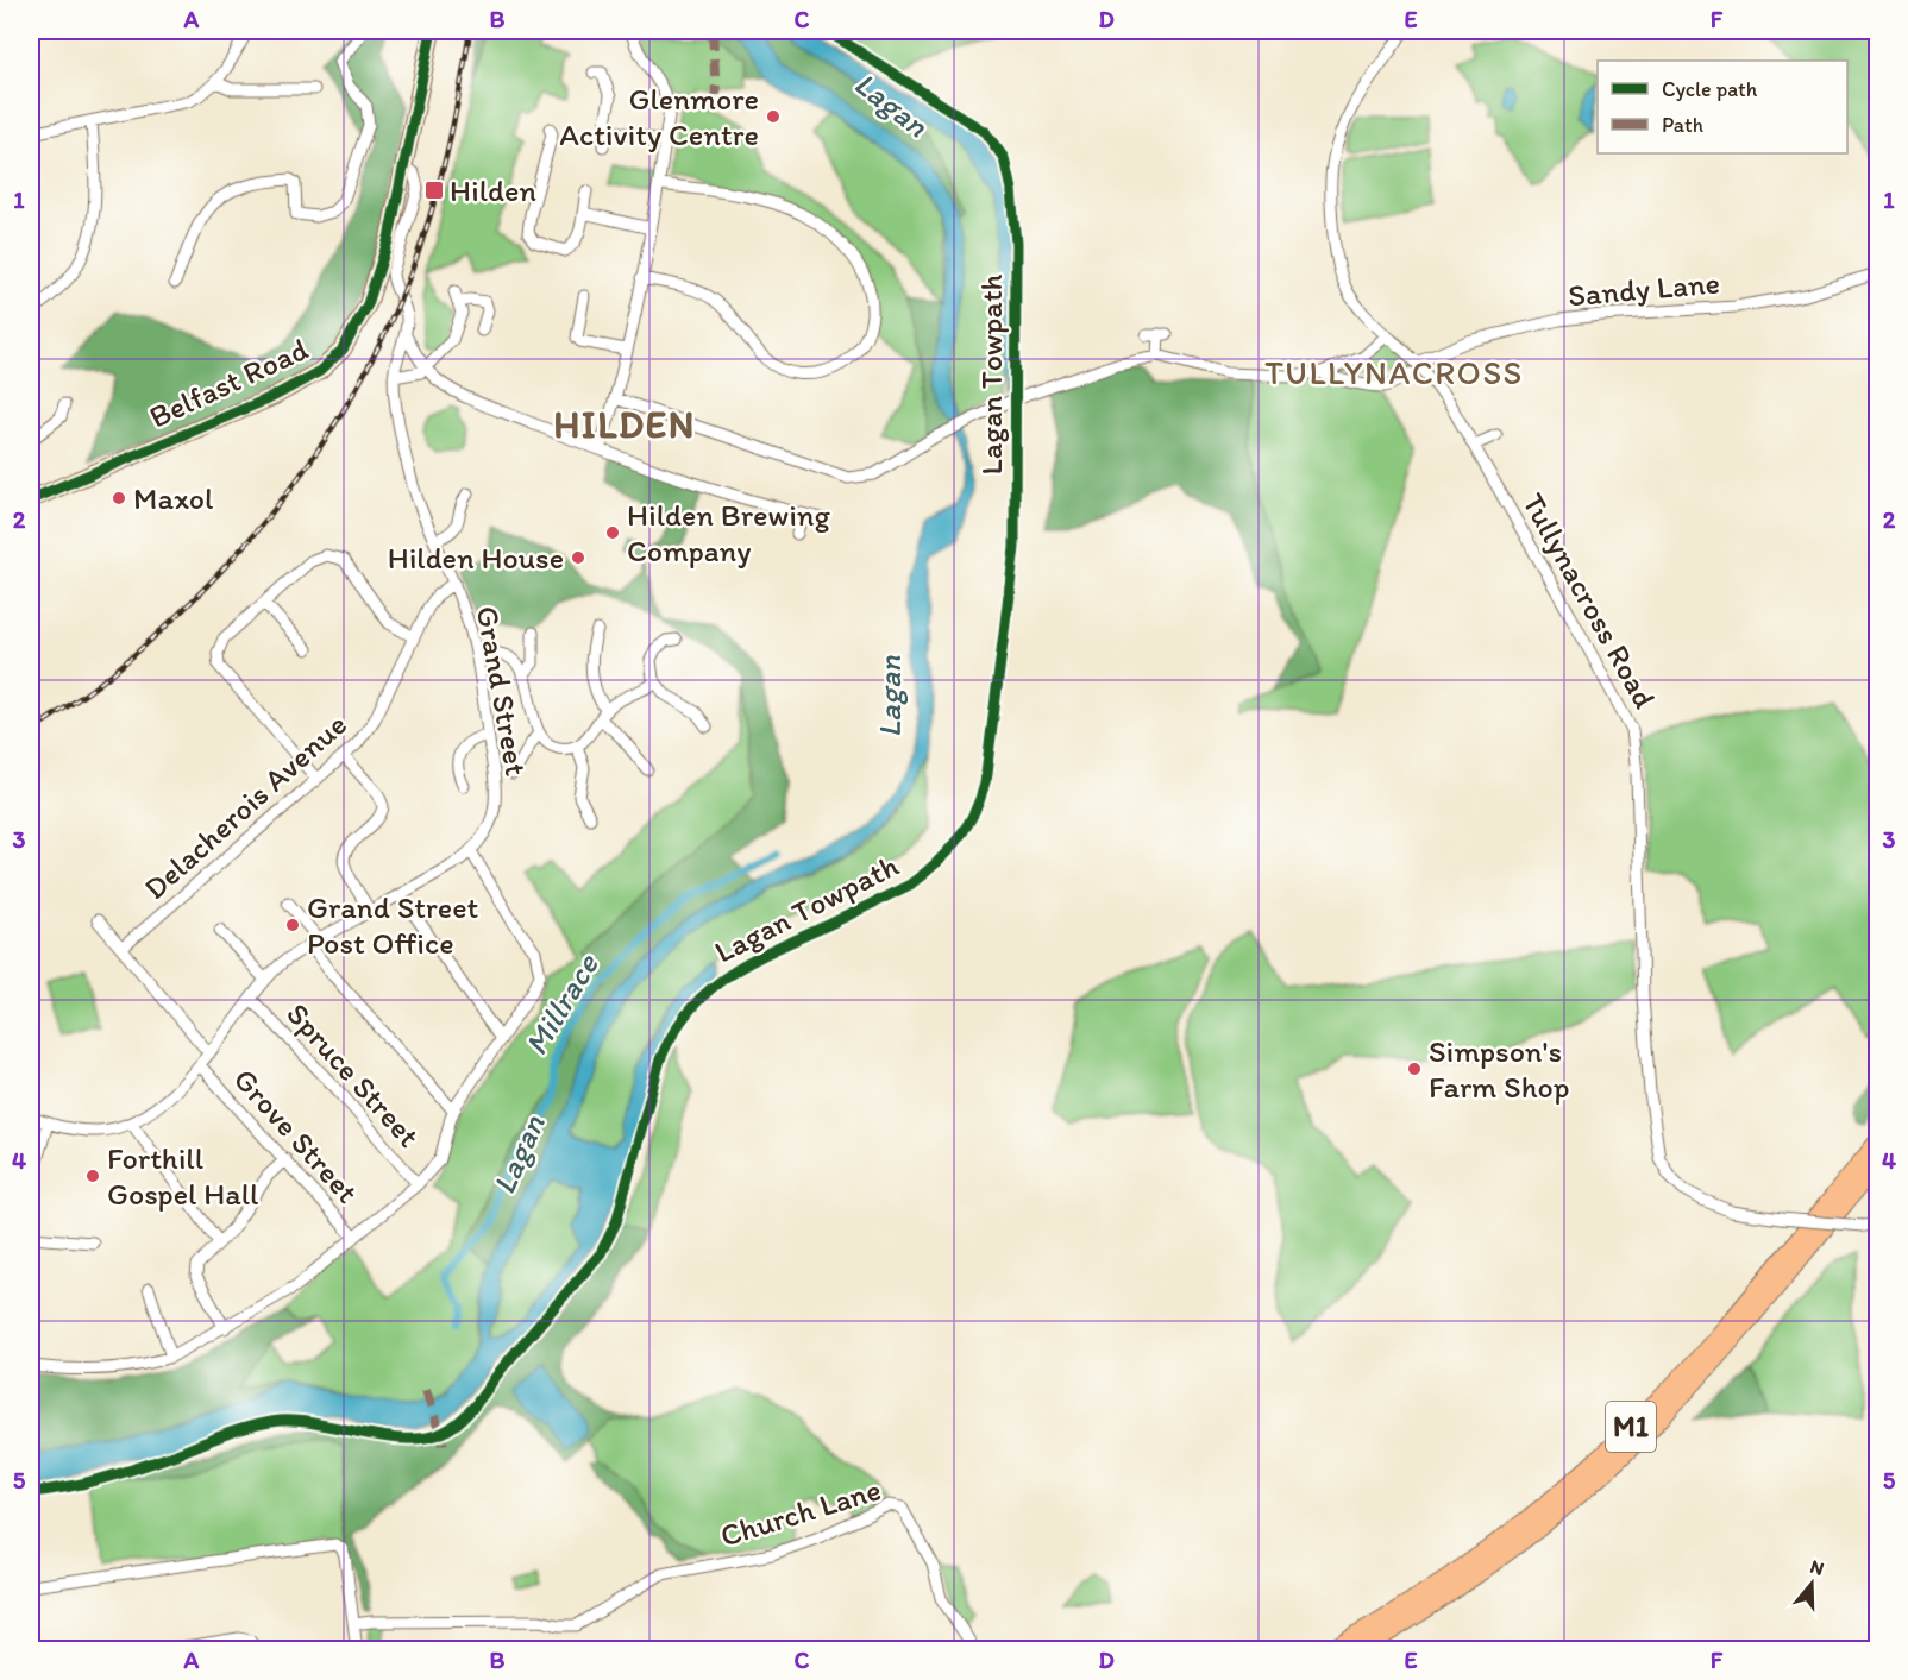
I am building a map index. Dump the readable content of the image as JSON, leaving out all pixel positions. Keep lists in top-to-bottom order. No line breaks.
{"streets":{"highway":["Belfast Road","M1"],"street":["Sandy Lane","Tullynacross Road","Grand Street","Delacherois Avenue","Spruce Street","Grove Street","Church Lane"],"cycle path":["Lagan Towpath"]},"crossings":[["Sandy Lane","Tullynacross Road"],["Belfast Road","Grand Street"],["Grand Street","Delacherois Avenue"],["Grand Street","Spruce Street"],["Grand Street","Grove Street"]],"districts":["TULLYNACROSS","HILDEN"],"water":["Lagan","Millrace"],"places":{"other":["Glenmore Activity Centre","Maxol","Hilden Brewing Company","Hilden House","Grand Street Post Office","Simpson's Farm Shop","Forthill Gospel Hall"],"transit":["Hilden"]},"legend":["Cycle path","Path"],"north":"top","grid":{"columns":["A","B","C","D","E","F"],"rows":["1","2","3","4","5"]}}
